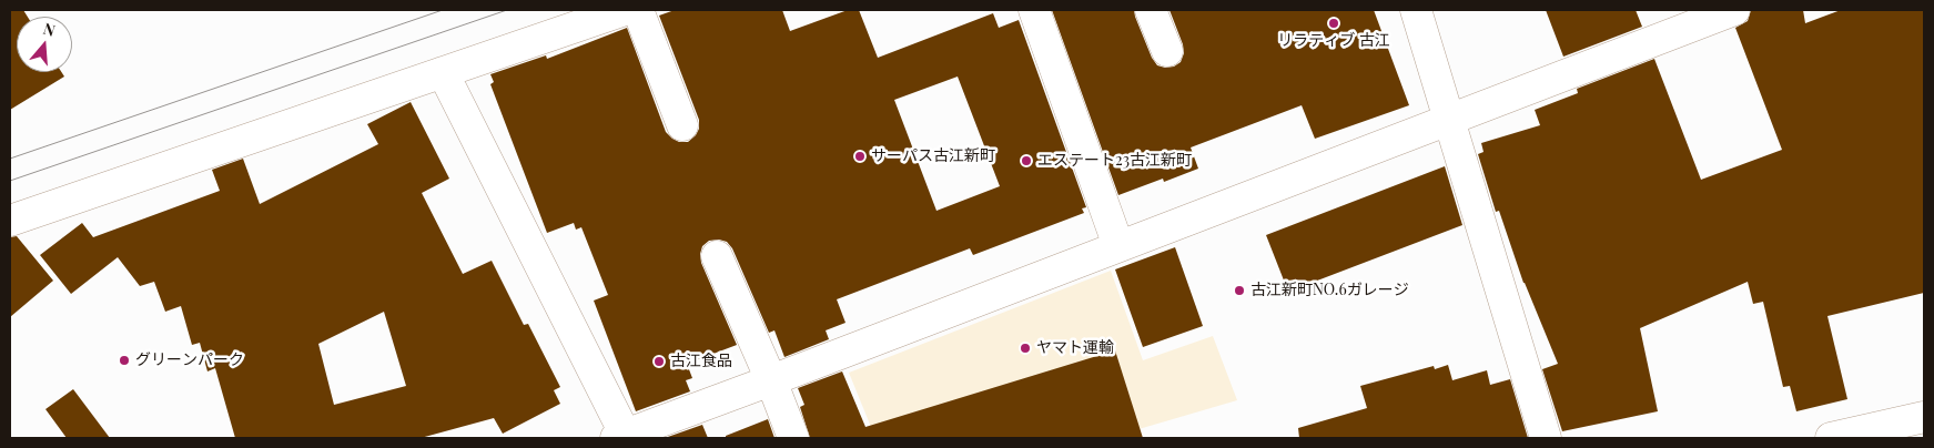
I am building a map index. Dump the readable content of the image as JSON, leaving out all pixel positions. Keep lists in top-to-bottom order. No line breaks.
{"places":["リラティブ 古江","サーパス古江新町","エステート23古江新町","古江新町NO.6ガレージ","ヤマト運輸","グリーンパーク","古江食品"],"north":"top"}
